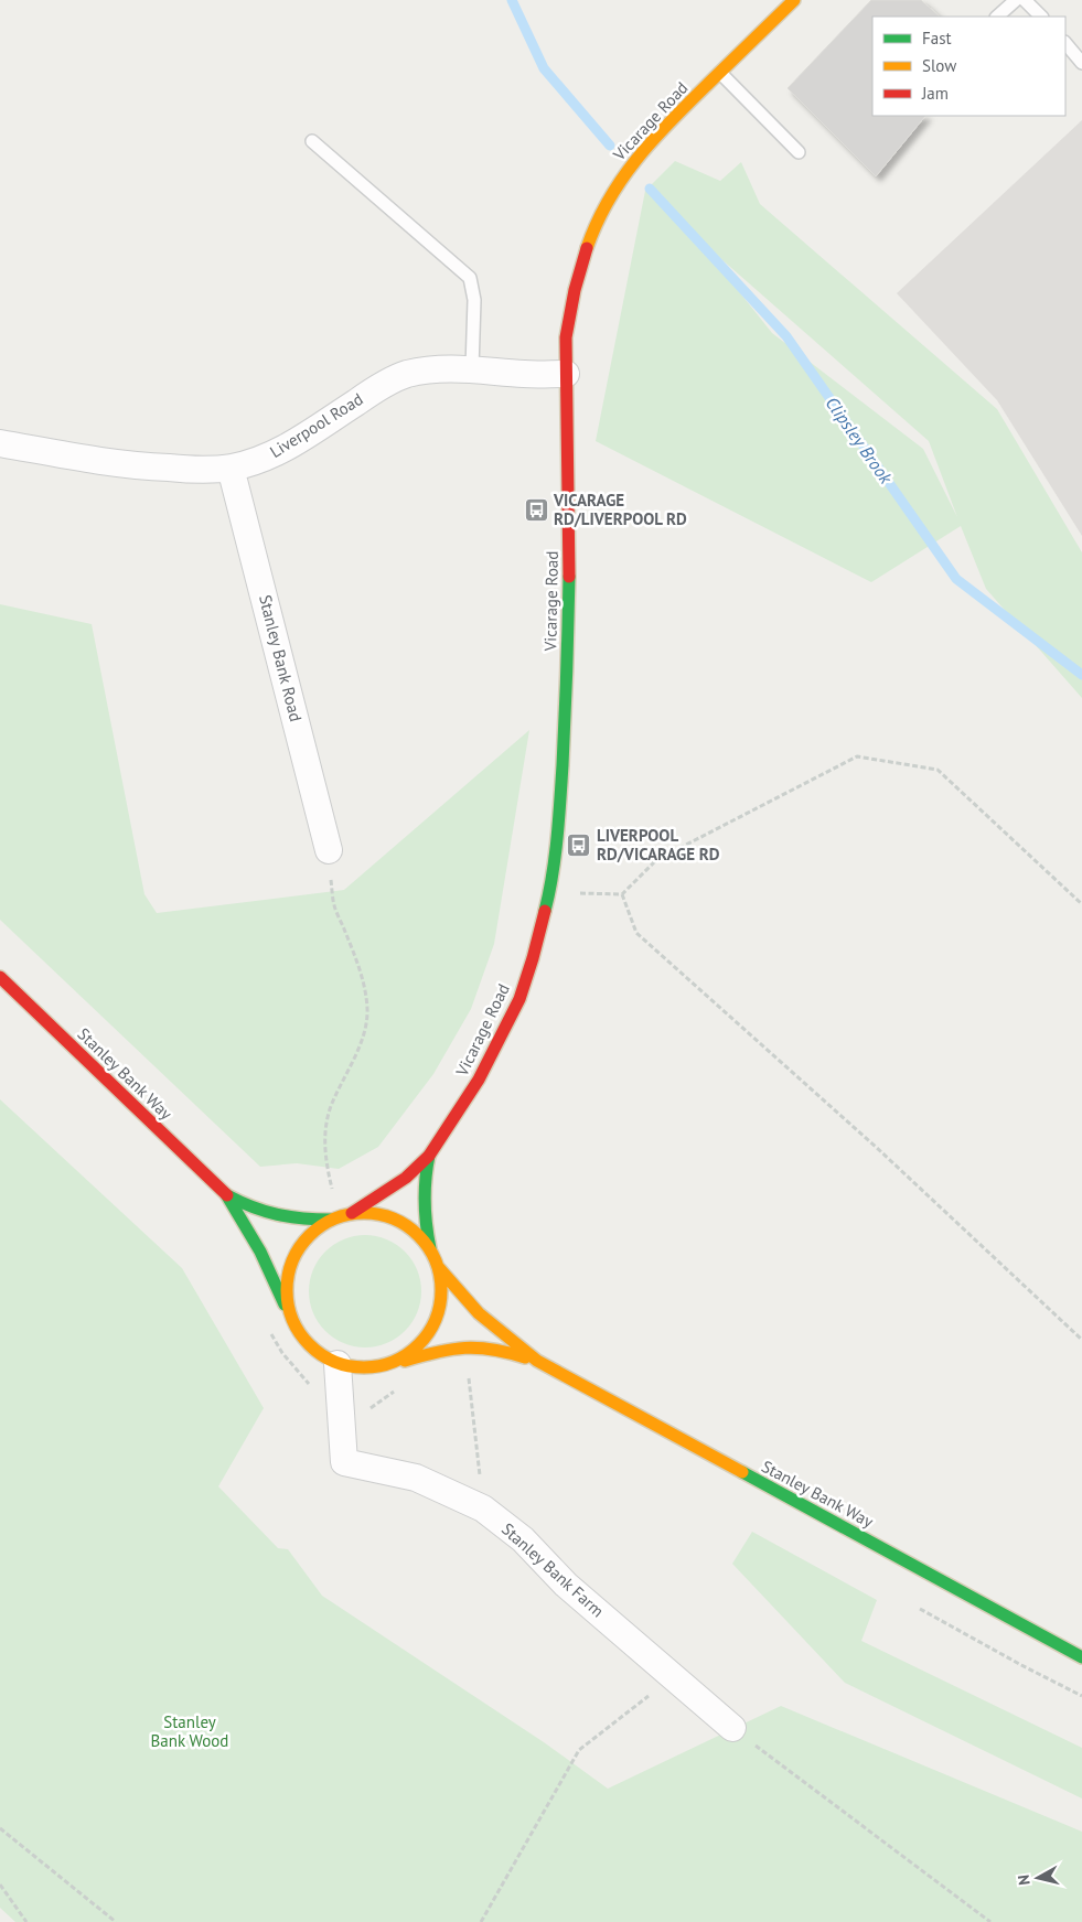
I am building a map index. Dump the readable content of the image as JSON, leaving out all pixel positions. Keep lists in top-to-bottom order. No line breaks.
{"streets":{"main road":["Vicarage Road","Stanley Bank Way"],"street":["Liverpool Road","Stanley Bank Road","Stanley Bank Farm"]},"crossings":[["Vicarage Road","Liverpool Road"],["Vicarage Road","Stanley Bank Way"],["Vicarage Road","Stanley Bank Farm"],["Liverpool Road","Stanley Bank Road"],["Stanley Bank Way","Stanley Bank Farm"]],"water":["Clipsley Brook"],"parks":["Stanley Bank Wood"],"places":{"bus stop":["VICARAGE RD/LIVERPOOL RD","LIVERPOOL RD/VICARAGE RD"]},"legend":["Fast","Slow","Jam"],"north":"left"}
